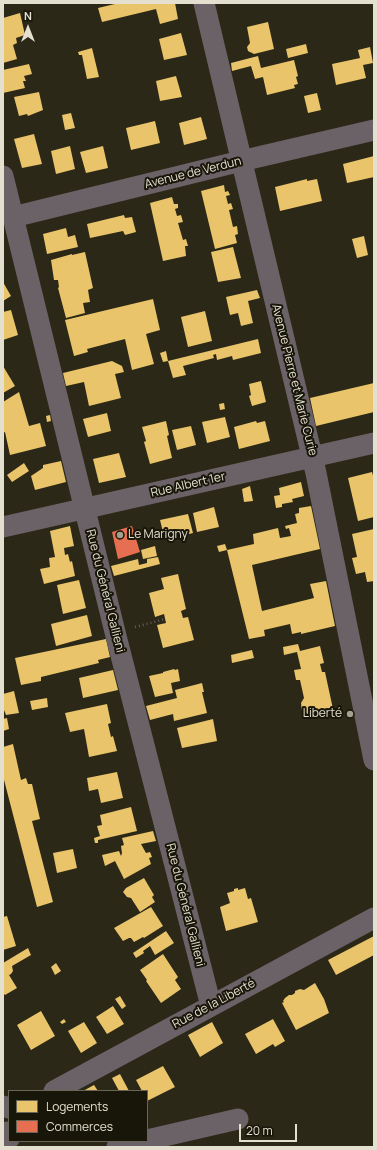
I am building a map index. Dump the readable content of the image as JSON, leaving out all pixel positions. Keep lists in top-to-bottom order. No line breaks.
{"streets":{"street":["Avenue de Verdun","Avenue Pierre et Marie Curie","Rue Albert 1er","Rue du Général Gallieni","Rue de la Liberté"]},"crossings":[["Avenue de Verdun","Avenue Pierre et Marie Curie"],["Avenue de Verdun","Rue du Général Gallieni"],["Avenue Pierre et Marie Curie","Rue Albert 1er"],["Rue Albert 1er","Rue du Général Gallieni"],["Rue du Général Gallieni","Rue de la Liberté"]],"places":["Le Marigny","Liberté"],"legend":["Logements","Commerces"],"scale_bar":"20 m","north":"top"}
